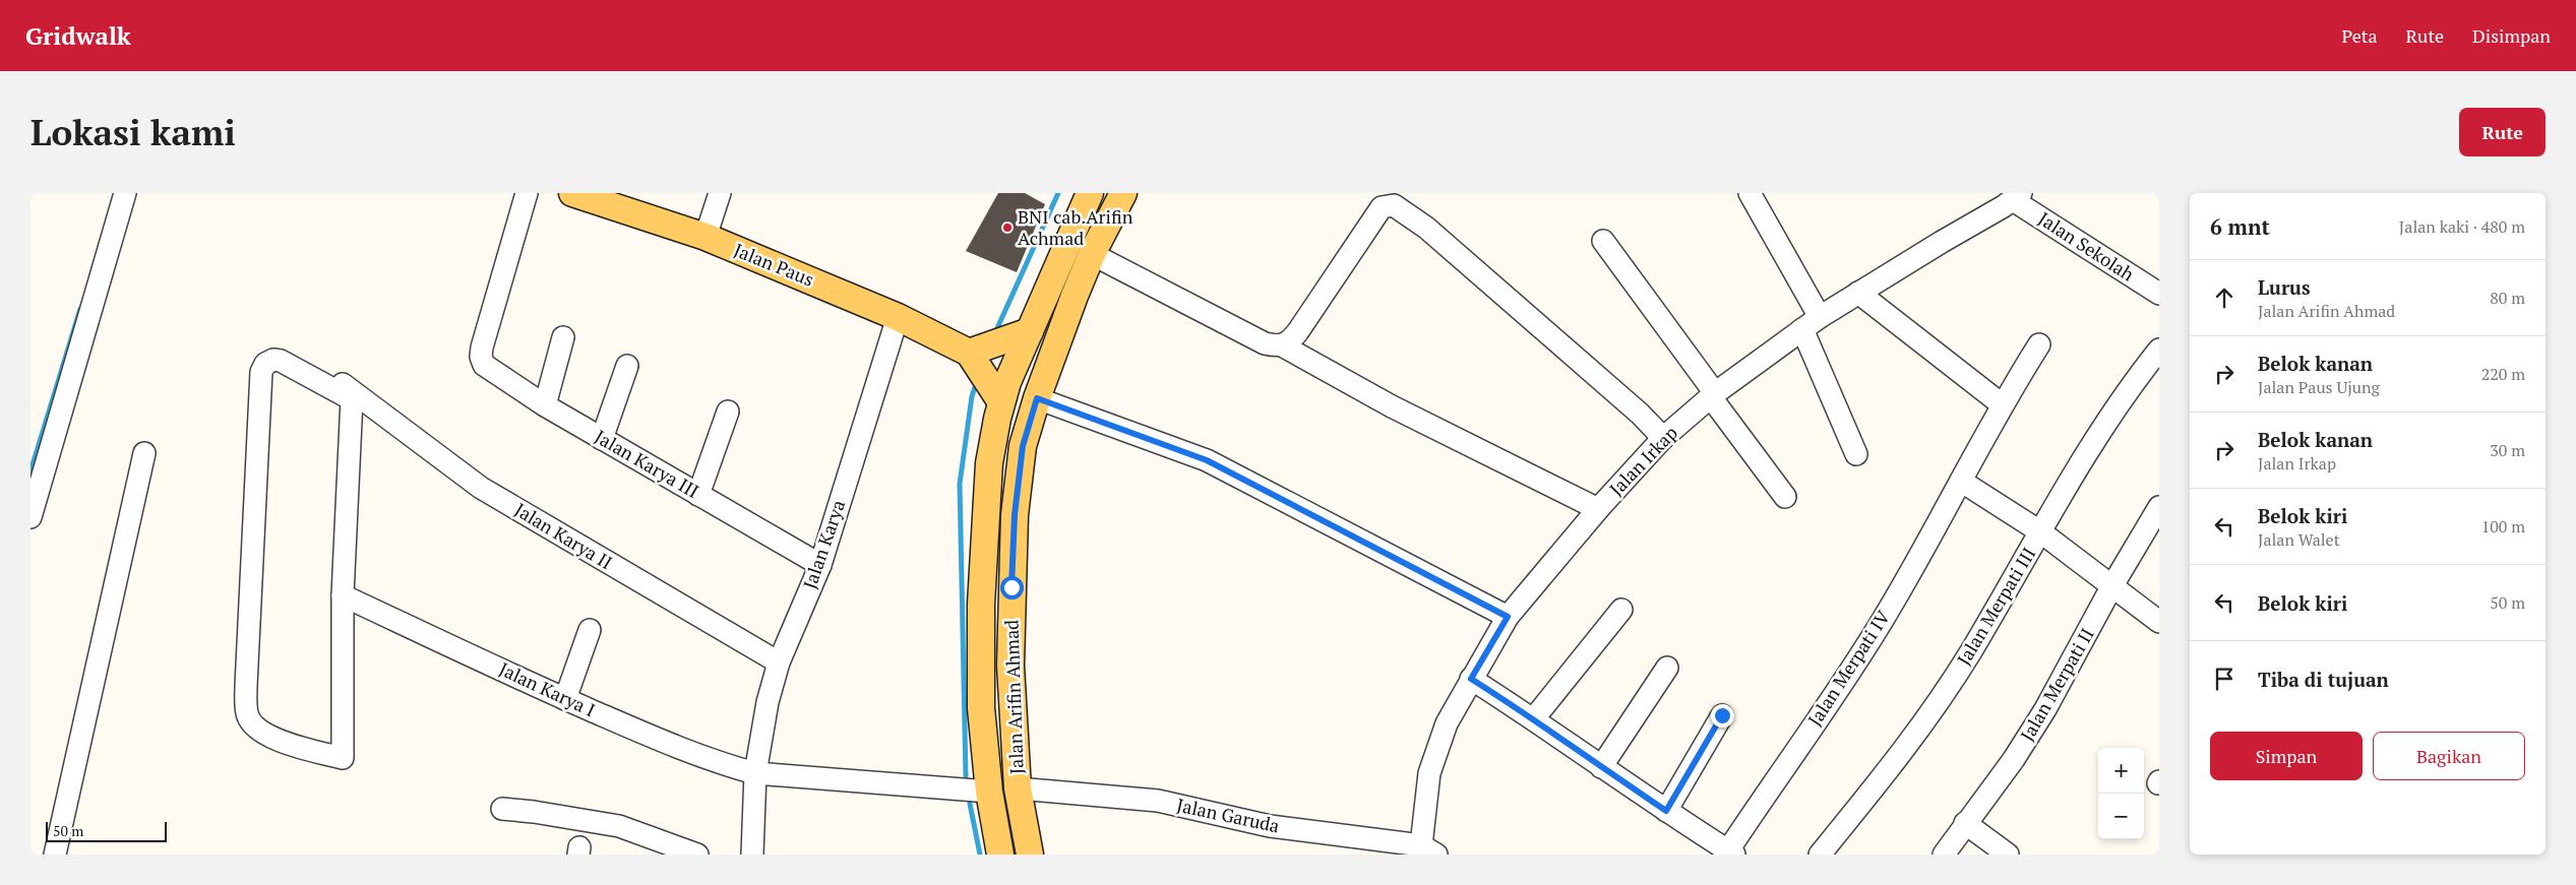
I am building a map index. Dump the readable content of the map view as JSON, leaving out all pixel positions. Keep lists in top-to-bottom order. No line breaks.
{"streets":{"main road":["Jalan Paus","Jalan Arifin Ahmad"],"street":["Jalan Sekolah","Jalan Irkap","Jalan Karya III","Jalan Karya II","Jalan Karya","Jalan Merpati III","Jalan Merpati IV","Jalan Merpati II","Jalan Karya I","Jalan Garuda"]},"crossings":[["Jalan Sekolah","Jalan Irkap"],["Jalan Paus","Jalan Karya"],["Jalan Irkap","Jalan Garuda"],["Jalan Karya III","Jalan Karya"],["Jalan Karya II","Jalan Karya"],["Jalan Karya","Jalan Karya I"],["Jalan Arifin Ahmad","Jalan Garuda"]],"places":["BNI cab.Arifin Achmad"],"scale_bar":"50 m","page":{"header":"Gridwalk","nav":["Peta","Rute","Disimpan"],"buttons":["Rute",["Simpan","Bagikan"]],"title":"Lokasi kami","heading":["6 mnt","Jalan kaki · 480 m"],"list":[["Lurus","Jalan Arifin Ahmad","80 m"],["Belok kanan","Jalan Paus Ujung","220 m"],["Belok kanan","Jalan Irkap","30 m"],["Belok kiri","Jalan Walet","100 m"],["Belok kiri","50 m"],"Tiba di tujuan"],"map_buttons":["+","−"],"scale":"50 m"}}
